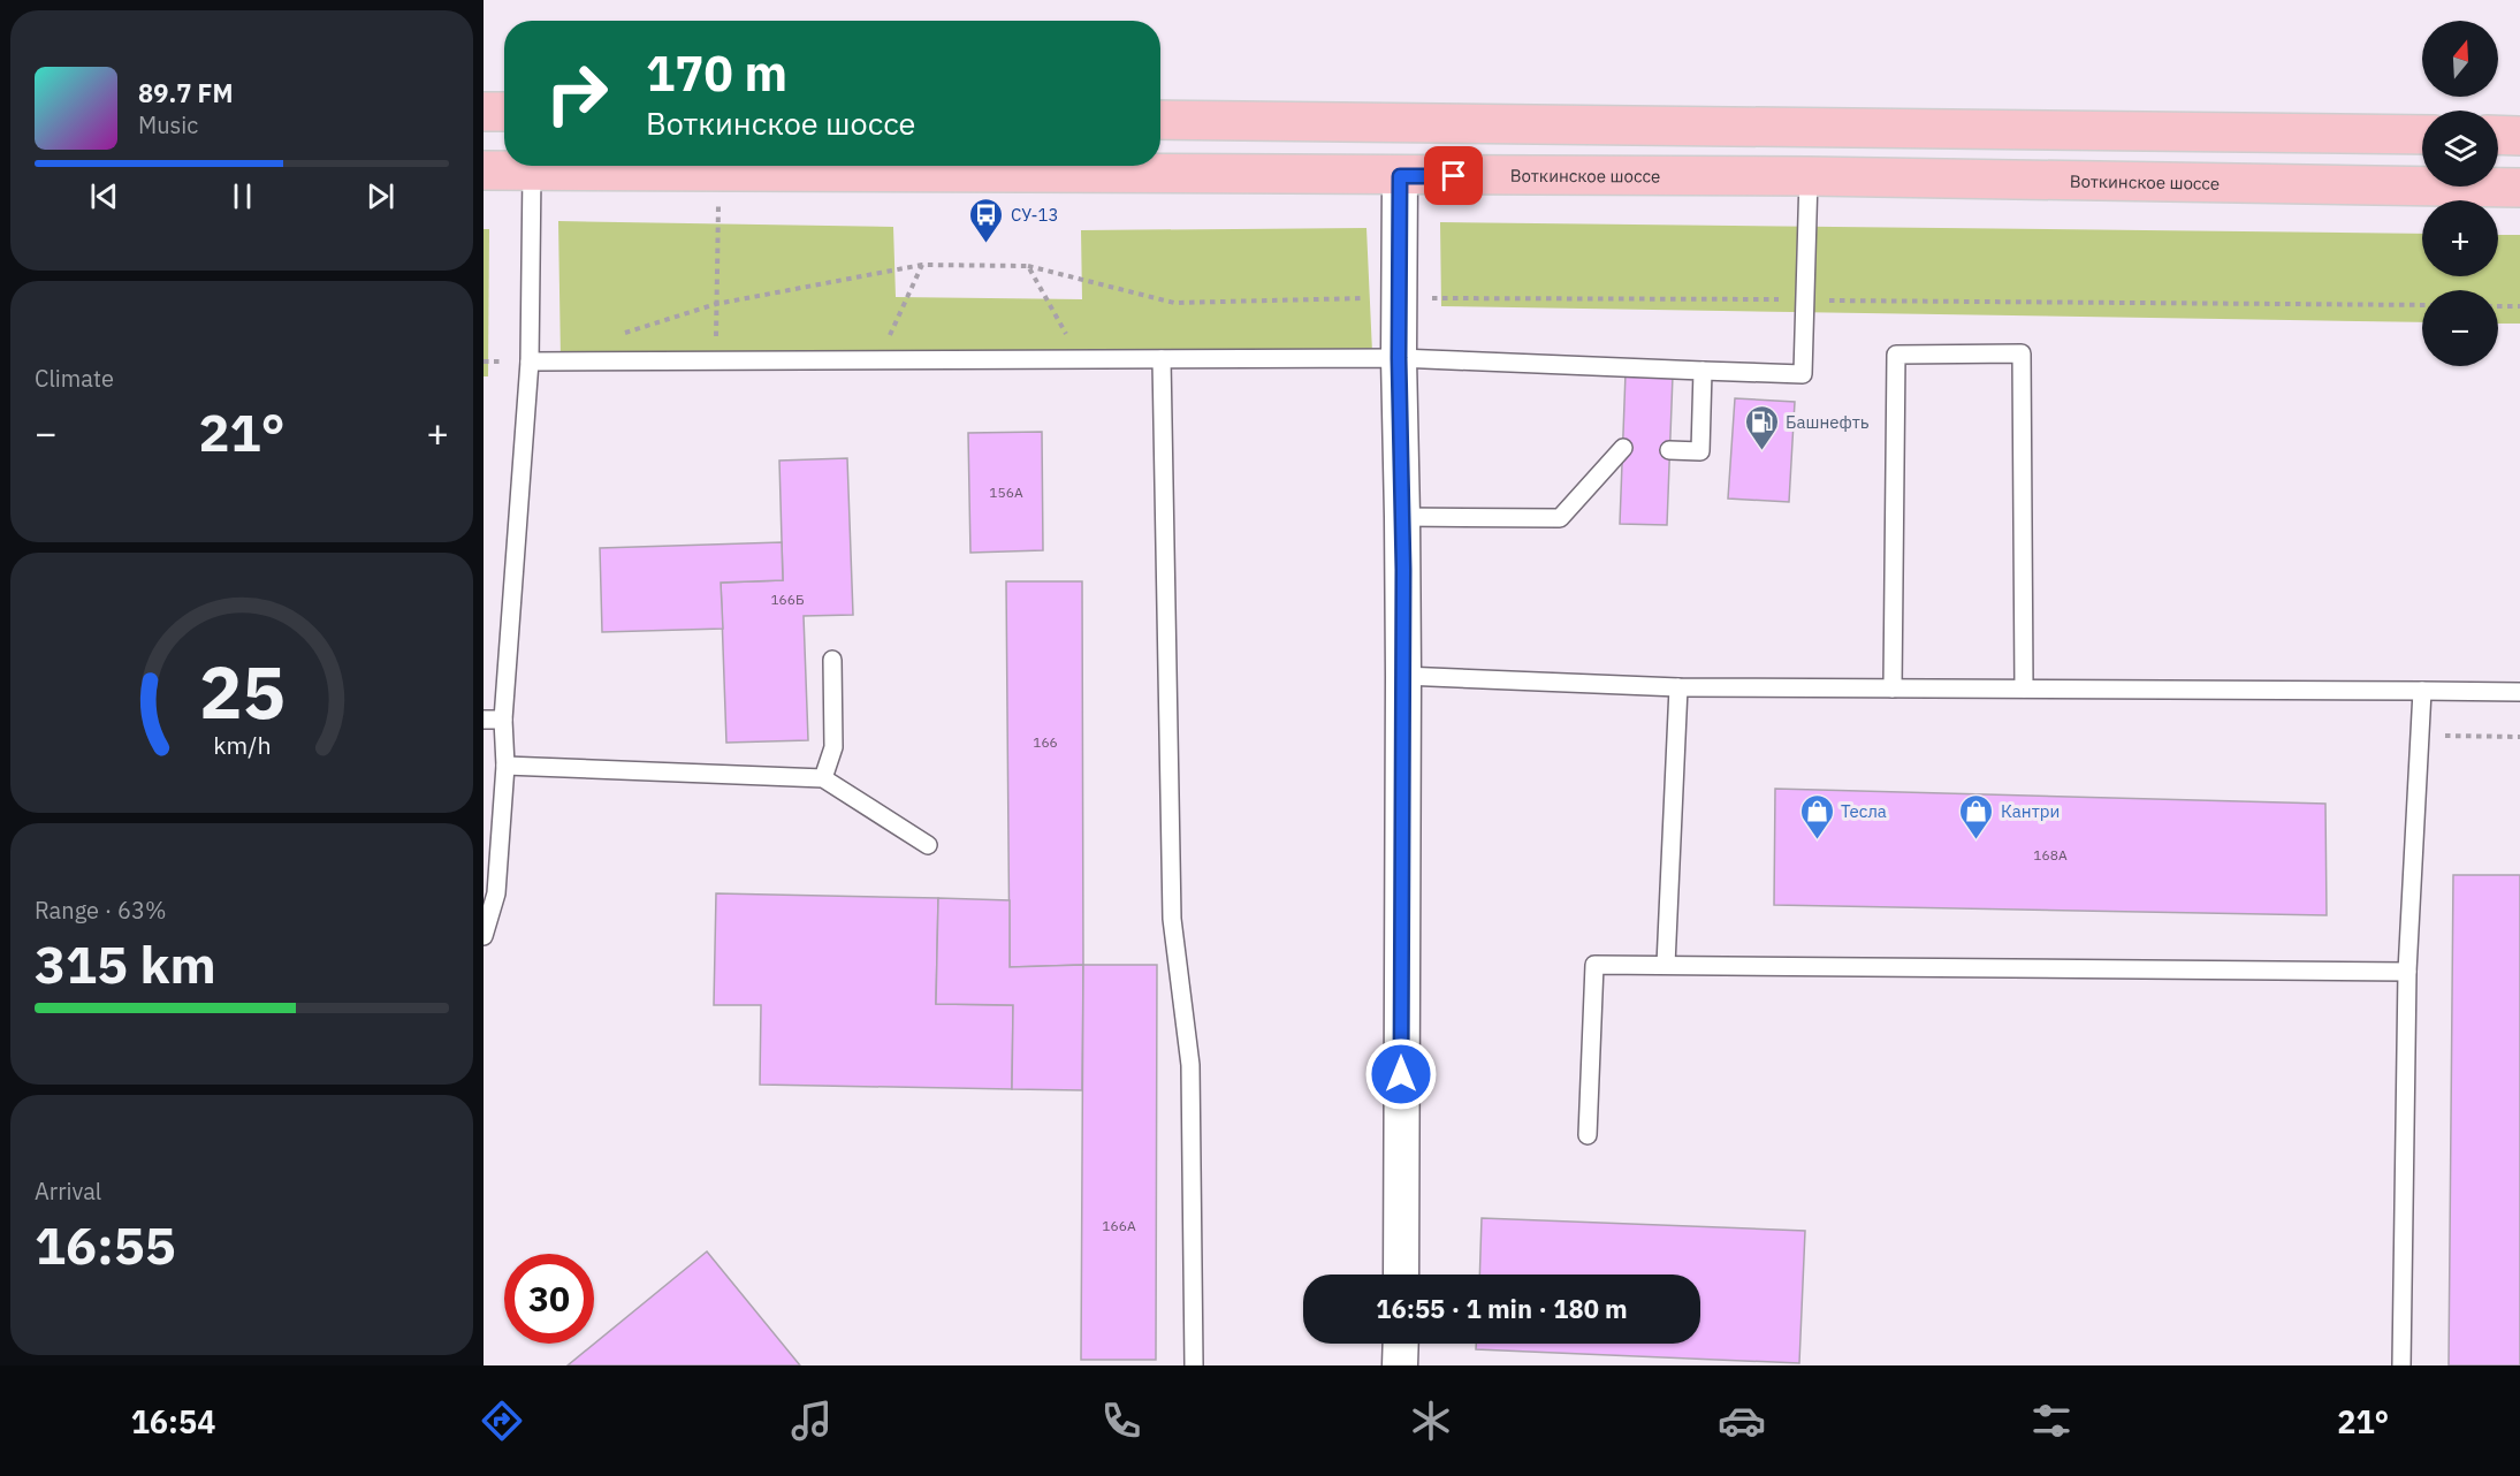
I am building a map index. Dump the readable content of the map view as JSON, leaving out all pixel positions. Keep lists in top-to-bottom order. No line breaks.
{"streets":{"main road":["Воткинское шоссе"]},"places":{"bus stop":["СУ-13"],"fuel station":["Башнефть"],"shop":["Тесла","Кантри"]},"house_numbers":["156А","166Б","166","168А","166А"],"north":"top","page":{"map_buttons":["+","−"],"turn":["170 m","Воткинское шоссе"],"song":["89.7 FM","Music"],"tile":["Climate",["Range · 63%","315 km"],["Arrival","16:55"]],"heat":["−","21°","+"],"limit":"30","trip":"16:55 · 1 min · 180 m","tabs":["16:54","21°"],"gauge":["25","km/h"]}}
